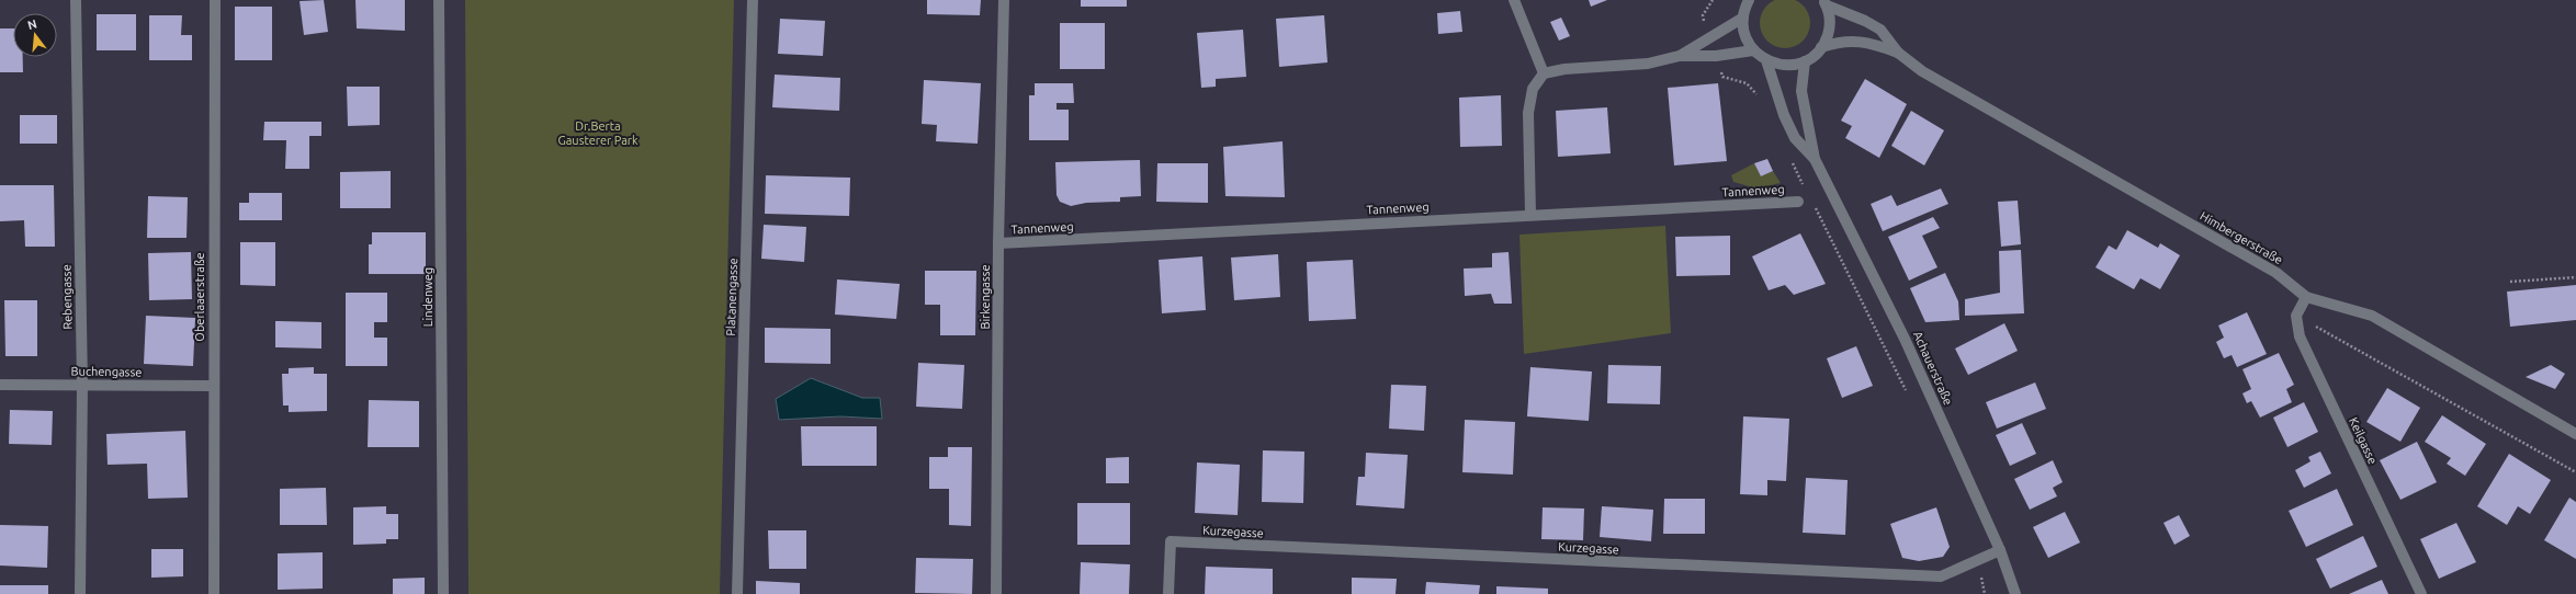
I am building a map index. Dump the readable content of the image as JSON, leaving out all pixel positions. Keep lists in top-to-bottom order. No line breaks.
{"streets":{"street":["Tannenweg","Himbergerstraße","Rebengasse","Oberlaaerstraße","Lindenweg","Platanengasse","Birkengasse","Achauerstraße","Buchengasse","Keilgasse","Kurzegasse"]},"crossings":[["Tannenweg","Birkengasse"],["Rebengasse","Buchengasse"],["Oberlaaerstraße","Buchengasse"],["Achauerstraße","Kurzegasse"]],"parks":["Dr.Berta Gausterer Park"],"north":"top"}
